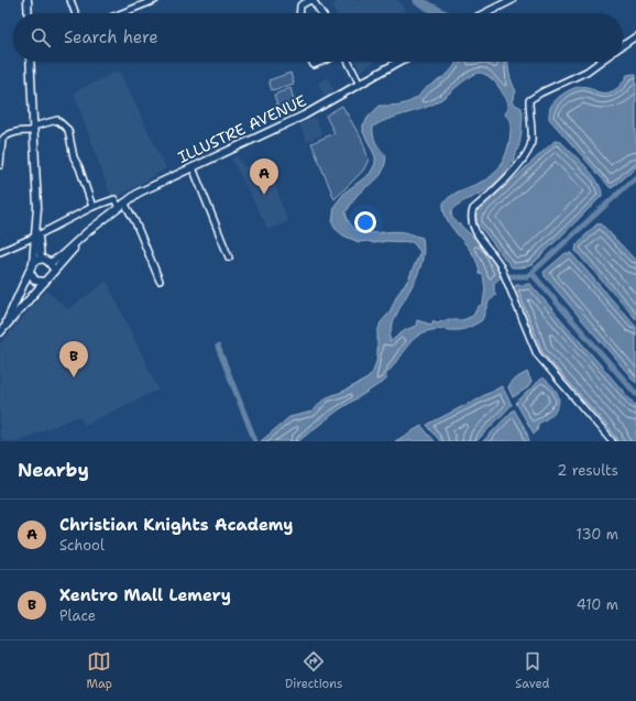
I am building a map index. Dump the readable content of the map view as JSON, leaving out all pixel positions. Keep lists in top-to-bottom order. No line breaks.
{"streets":{"main road":["ILLUSTRE AVENUE"]},"page":{"search":"Search here","pins":["A","B"],"heading":["Nearby","2 results"],"list":[{"mark":"A","name":"Christian Knights Academy","note":"School","value":"130 m"},{"mark":"B","name":"Xentro Mall Lemery","note":"Place","value":"410 m"}],"nav":["Map","Directions","Saved"]}}
